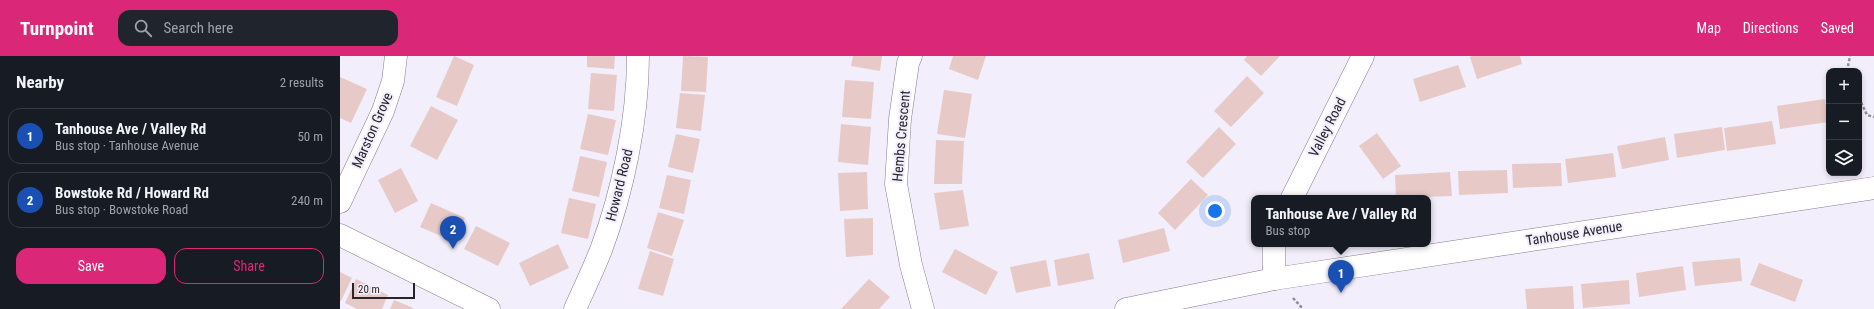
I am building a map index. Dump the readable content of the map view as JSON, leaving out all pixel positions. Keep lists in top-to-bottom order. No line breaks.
{"streets":{"street":["Valley Road","Marston Grove","Hembs Crescent","Howard Road","Tanhouse Avenue"]},"scale_bar":"20 m","page":{"header":"Turnpoint","search":"Search here","nav":["Map","Directions","Saved"],"heading":["Nearby","2 results"],"map_buttons":["+","−"],"list":[{"mark":"1","name":"Tanhouse Ave / Valley Rd","note":"Bus stop · Tanhouse Avenue","value":"50 m"},{"mark":"2","name":"Bowstoke Rd / Howard Rd","note":"Bus stop · Bowstoke Road","value":"240 m"}],"popup":["Tanhouse Ave / Valley Rd","Bus stop"],"pins":["2","1"],"buttons":["Save","Share"],"scale":"20 m"}}
